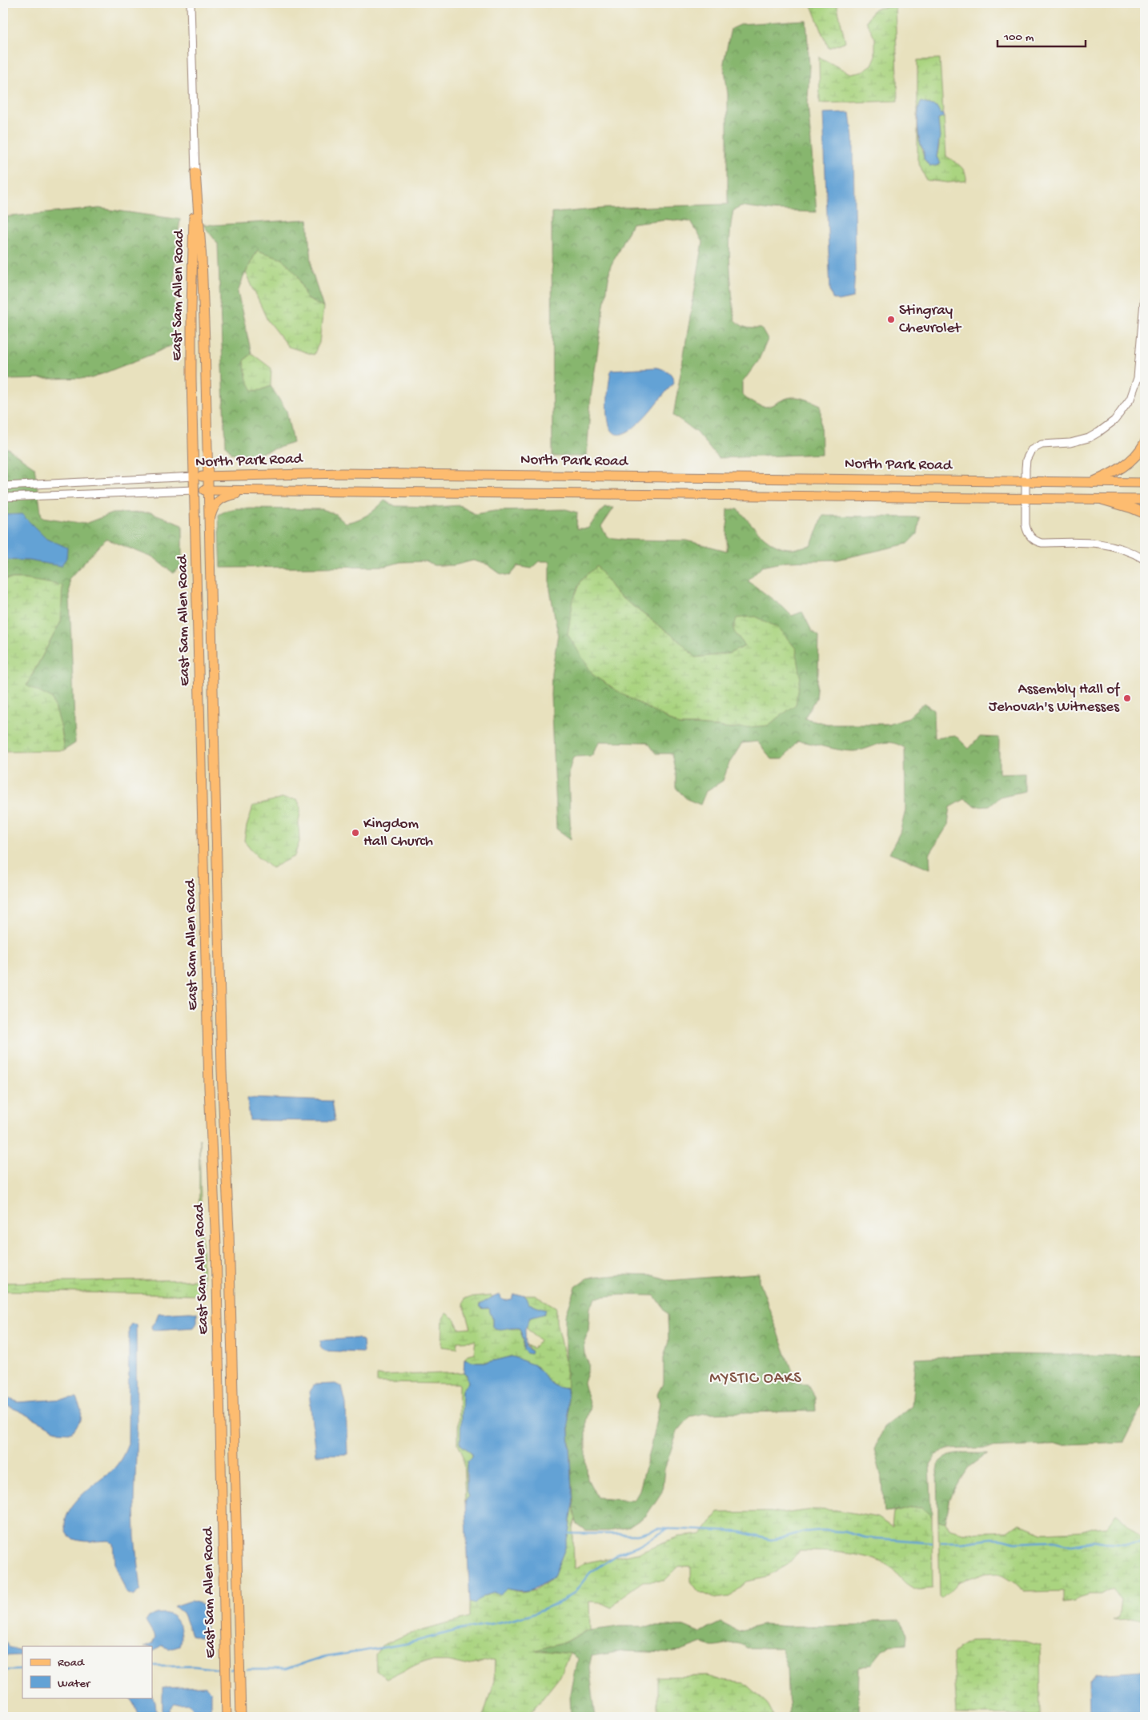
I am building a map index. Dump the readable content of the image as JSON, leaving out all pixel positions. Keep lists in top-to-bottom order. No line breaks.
{"streets":{"main road":["East Sam Allen Road","North Park Road"]},"crossings":[["East Sam Allen Road","North Park Road"]],"districts":["MYSTIC OAKS"],"places":["Stingray Chevrolet","Assembly Hall of Jehovah's Witnesses","Kingdom Hall Church"],"legend":["Road","Water"],"scale_bar":"100 m"}
